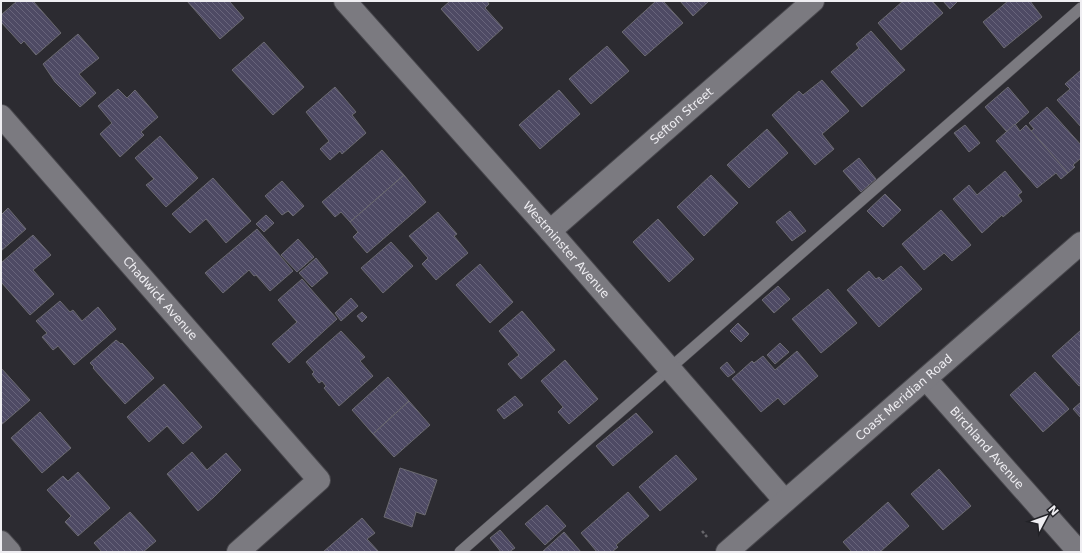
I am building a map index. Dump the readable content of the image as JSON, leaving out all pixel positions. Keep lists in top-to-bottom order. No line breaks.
{"streets":{"street":["Sefton Street","Westminster Avenue","Chadwick Avenue","Coast Meridian Road","Birchland Avenue"]},"crossings":[["Sefton Street","Westminster Avenue"],["Westminster Avenue","Coast Meridian Road"],["Coast Meridian Road","Birchland Avenue"]],"north":"top right"}
